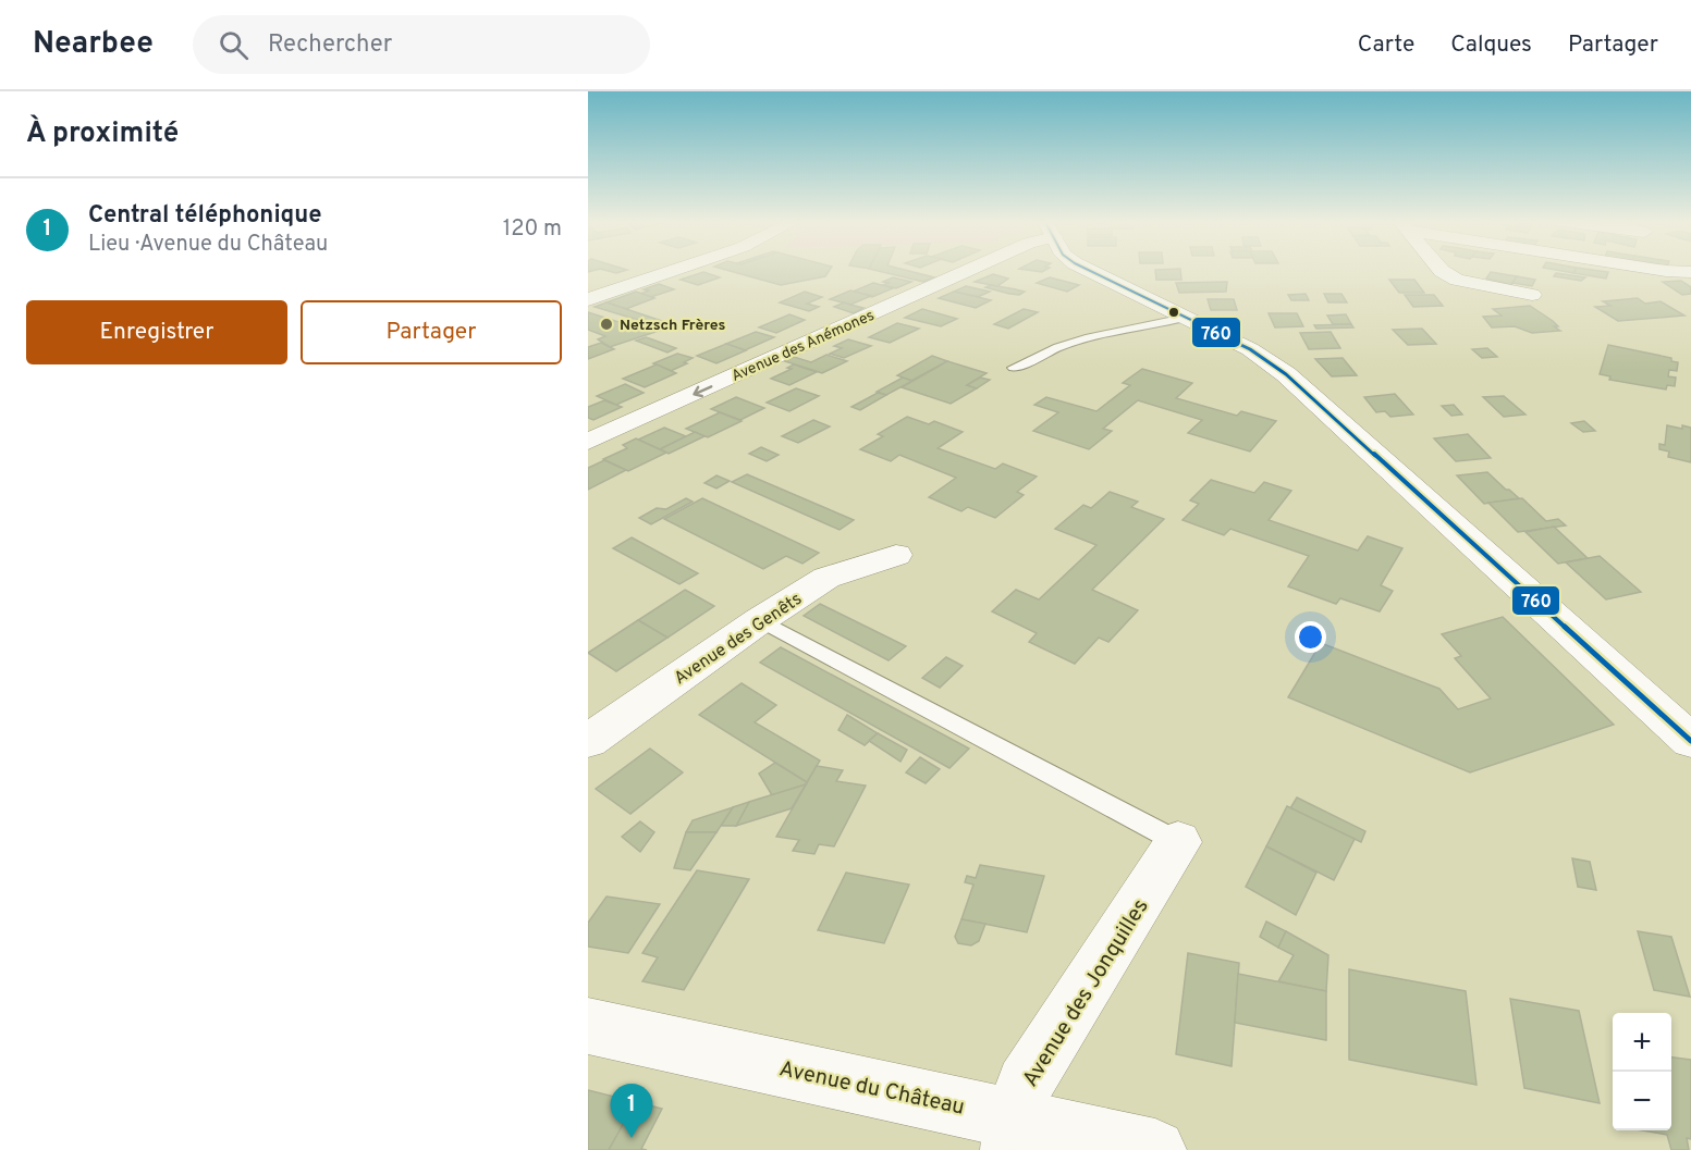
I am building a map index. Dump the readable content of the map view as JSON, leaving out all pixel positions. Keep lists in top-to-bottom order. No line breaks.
{"streets":{"street":["Avenue des Anémones","Avenue des Genêts","Avenue des Jonquilles","Avenue du Château"]},"crossings":[["Avenue des Jonquilles","Avenue du Château"]],"one_way":["Avenue des Anémones"],"places":["Netzsch Frères"],"lines":["transit line 760"],"page":{"header":"Nearbee","search":"Rechercher","nav":["Carte","Calques","Partager"],"heading":"À proximité","list":[{"mark":"1","name":"Central téléphonique","note":"Lieu · Avenue du Château","value":"120 m"}],"buttons":["Enregistrer","Partager"],"map_buttons":["+","−"],"pins":"1"}}
